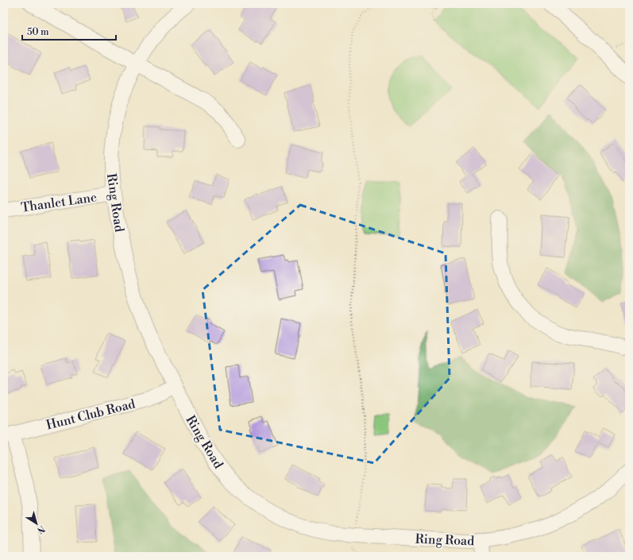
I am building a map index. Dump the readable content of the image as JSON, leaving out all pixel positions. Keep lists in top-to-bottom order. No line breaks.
{"streets":{"street":["Thanlet Lane","Ring Road","Hunt Club Road"]},"crossings":[["Thanlet Lane","Ring Road"],["Ring Road","Hunt Club Road"]],"scale_bar":"50 m","north":"bottom right"}
